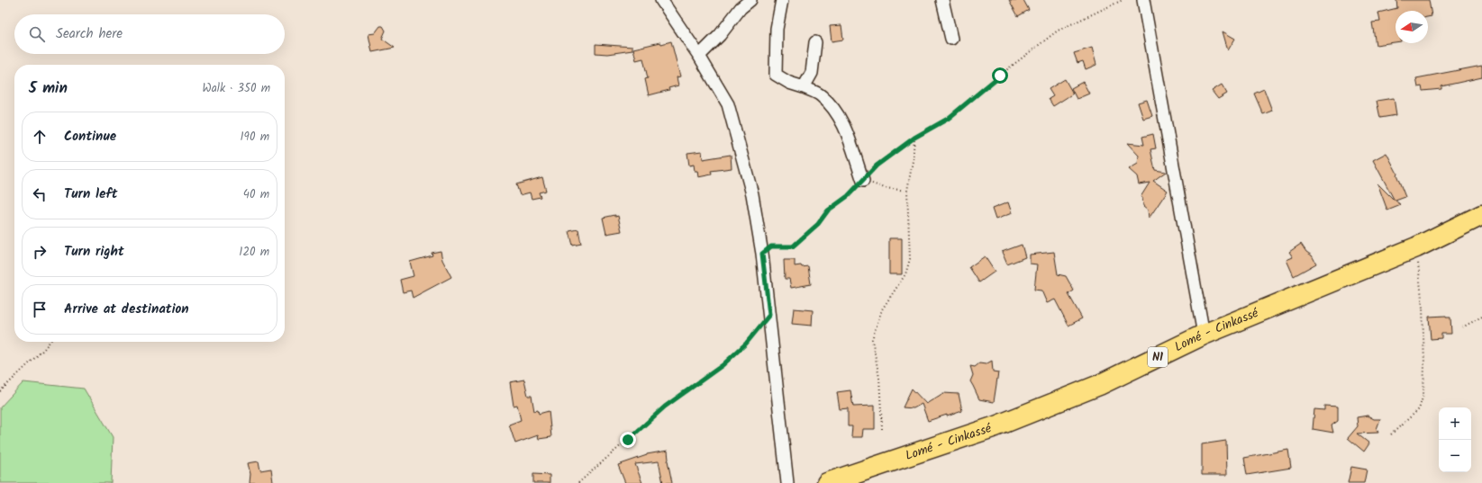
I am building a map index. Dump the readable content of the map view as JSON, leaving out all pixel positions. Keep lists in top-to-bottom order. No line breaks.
{"streets":{"highway":["Lomé - Cinkassé","N1"]},"north":"left","page":{"search":"Search here","heading":["5 min","Walk · 350 m"],"list":[["Continue","190 m"],["Turn left","40 m"],["Turn right","120 m"],"Arrive at destination"],"map_buttons":["+","−"]}}
